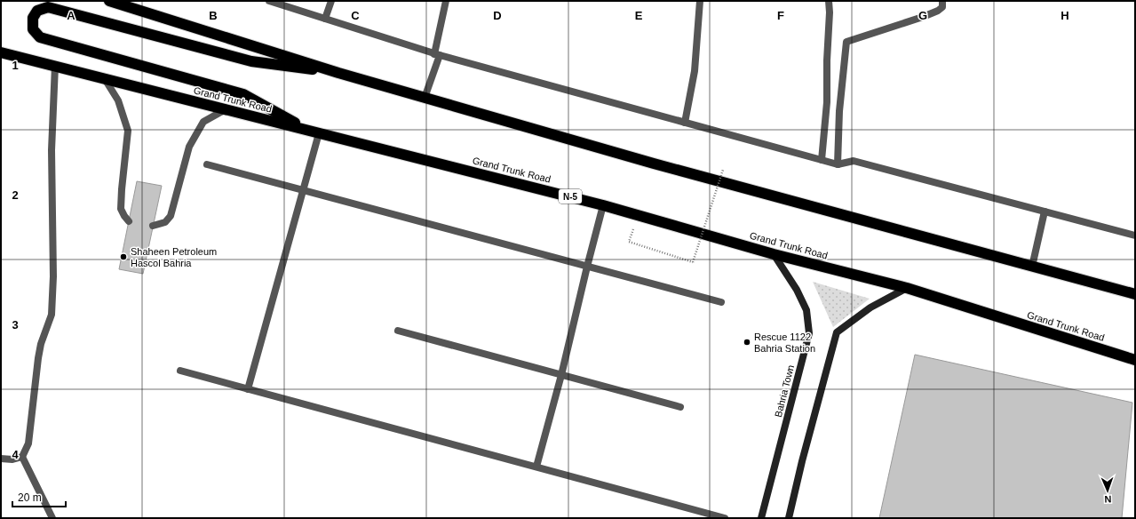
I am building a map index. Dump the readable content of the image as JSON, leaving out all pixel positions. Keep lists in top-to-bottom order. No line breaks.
{"streets":{"highway":["Grand Trunk Road","N-5"],"main road":["Bahria Town"]},"crossings":[["Grand Trunk Road","Bahria Town"]],"places":["Shaheen Petroleum Hascol Bahria","Rescue 1122 Bahria Station"],"scale_bar":"20 m","north":"bottom","grid":{"columns":["A","B","C","D","E","F","G","H"],"rows":["1","2","3","4"]}}
